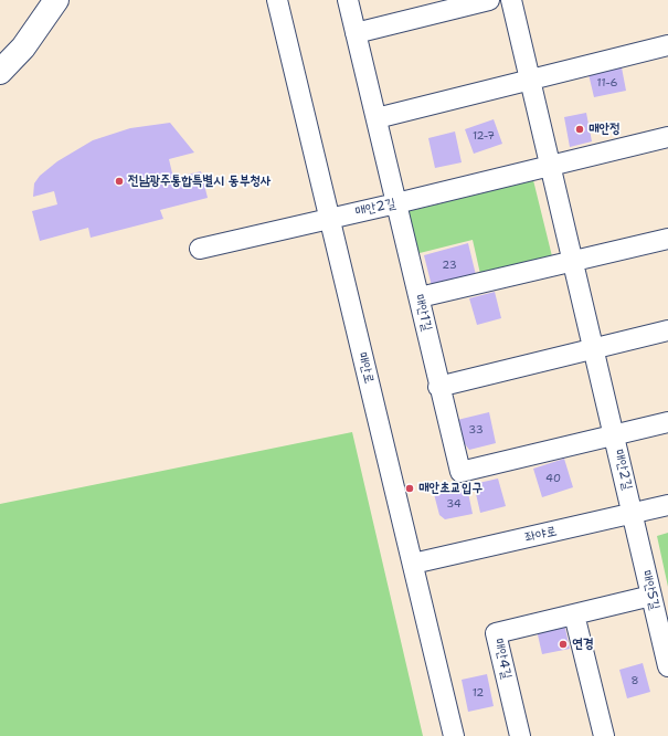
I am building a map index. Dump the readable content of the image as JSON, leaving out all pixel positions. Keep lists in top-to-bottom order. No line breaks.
{"streets":{"street":["매안2길","매안1길","매안로","좌야로","매안5길","매안4길"]},"crossings":[["매안2길","매안1길"],["매안2길","매안로"],["매안2길","좌야로"],["매안2길","매안5길"],["매안로","좌야로"],["좌야로","매안5길"],["매안5길","매안4길"]],"places":["매안정","전남광주통합특별시 동부청사","매안초교입구","연경"],"house_numbers":["11-6","12-7","23","33","40","34","8","12"]}
